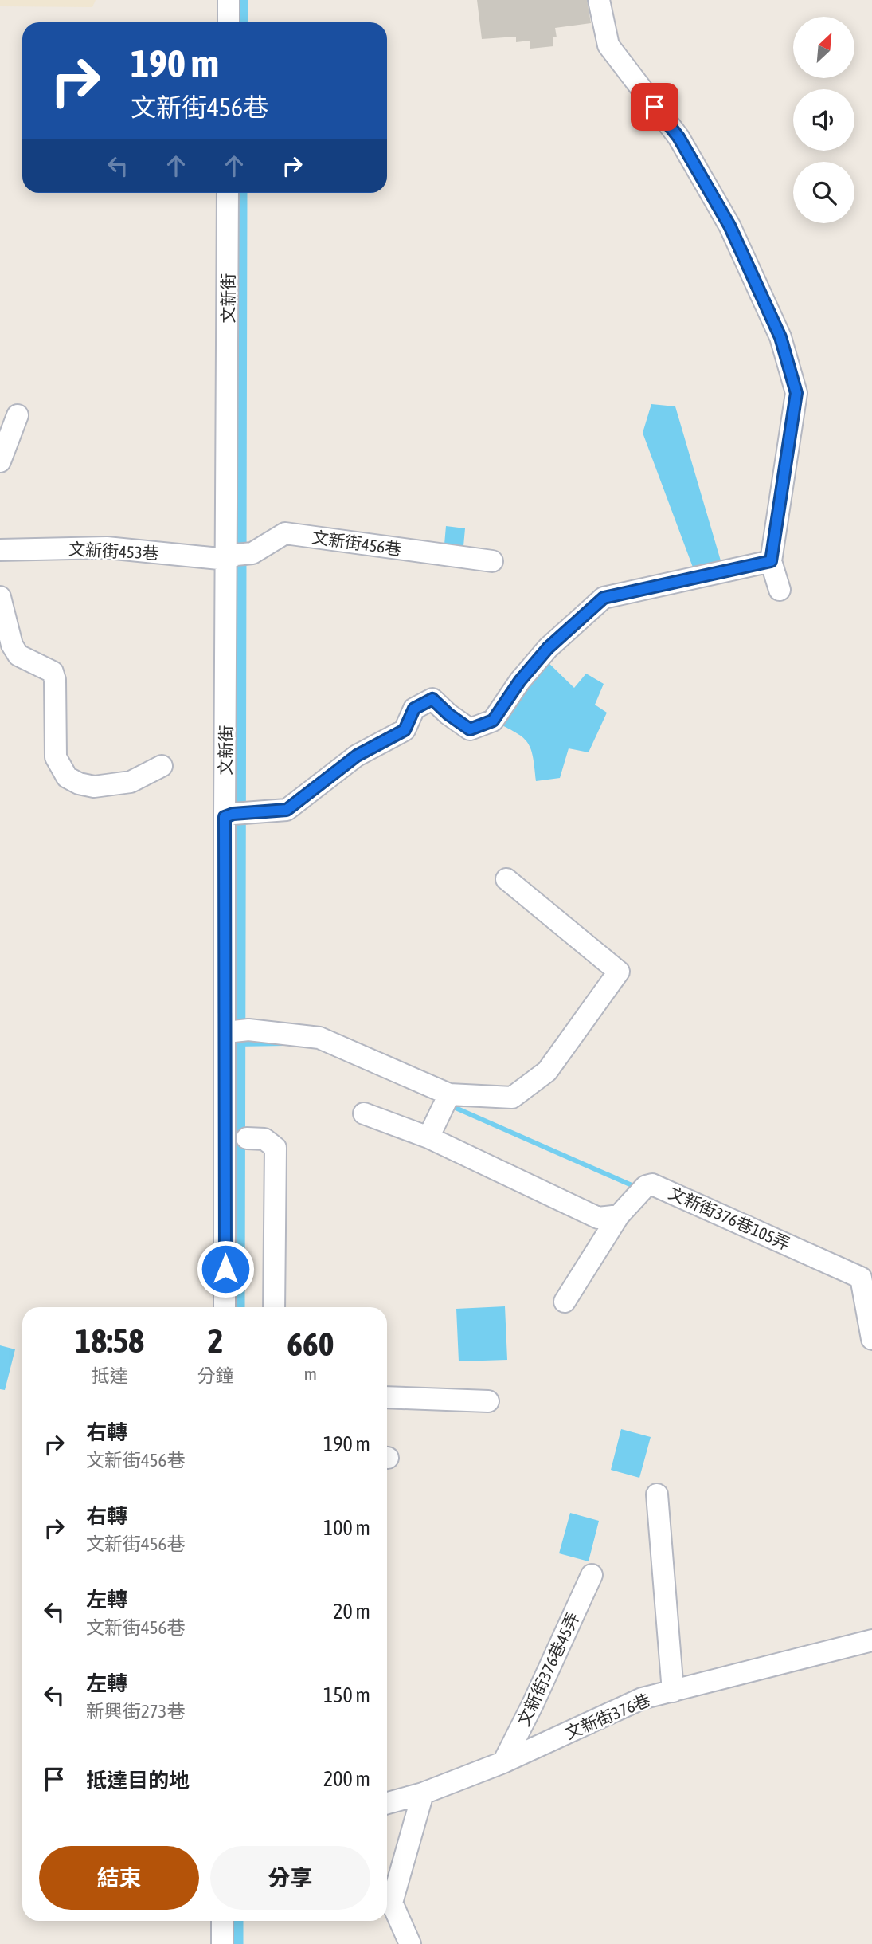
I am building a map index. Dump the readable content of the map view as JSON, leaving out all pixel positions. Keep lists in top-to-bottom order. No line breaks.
{"streets":{"street":["文新街","文新街456巷","文新街453巷","文新街376巷105弄","文新街376巷45弄","文新街376巷"]},"crossings":[["文新街","文新街456巷"],["文新街","文新街453巷"],["文新街456巷","文新街453巷"],["文新街376巷45弄","文新街376巷"]],"north":"top right","page":{"turn":["190 m","文新街456巷"],"eta":["18:58","抵達","2","分鐘","660","m"],"list":[{"name":"右轉","note":"文新街456巷","value":"190 m"},{"name":"右轉","note":"文新街456巷","value":"100 m"},{"name":"左轉","note":"文新街456巷","value":"20 m"},{"name":"左轉","note":"新興街273巷","value":"150 m"},{"name":"抵達目的地","value":"200 m"}],"buttons":["結束","分享"]}}
